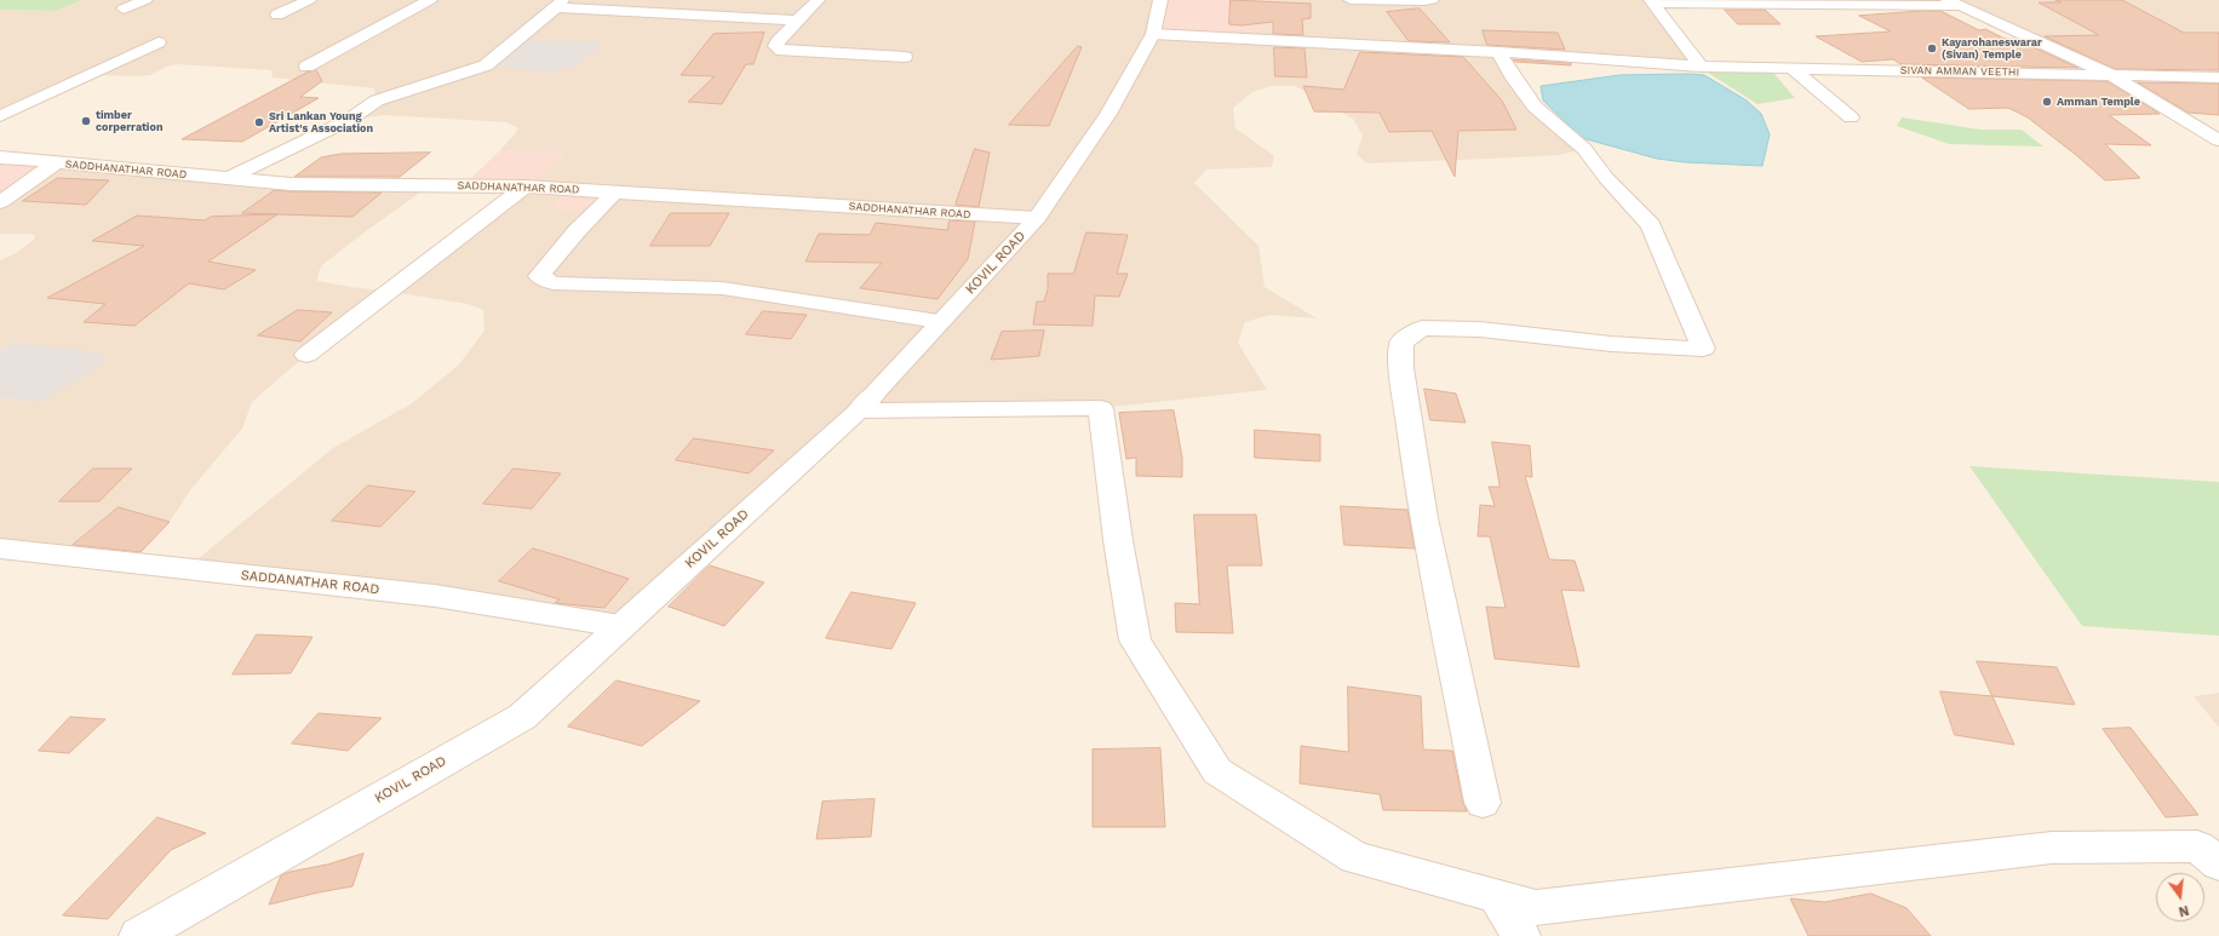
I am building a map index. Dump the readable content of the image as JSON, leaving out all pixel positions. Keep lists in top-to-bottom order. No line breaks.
{"streets":{"street":["SIVAN AMMAN VEETHI","SADDHANATHAR ROAD","KOVIL ROAD","SADDANATHAR ROAD"]},"crossings":[["SIVAN AMMAN VEETHI","KOVIL ROAD"],["SADDHANATHAR ROAD","KOVIL ROAD"],["KOVIL ROAD","SADDANATHAR ROAD"]],"places":["Kayarohaneswarar (Sivan) Temple","Amman Temple","timber corperration","Sri Lankan Young Artist's Association"],"north":"bottom"}
